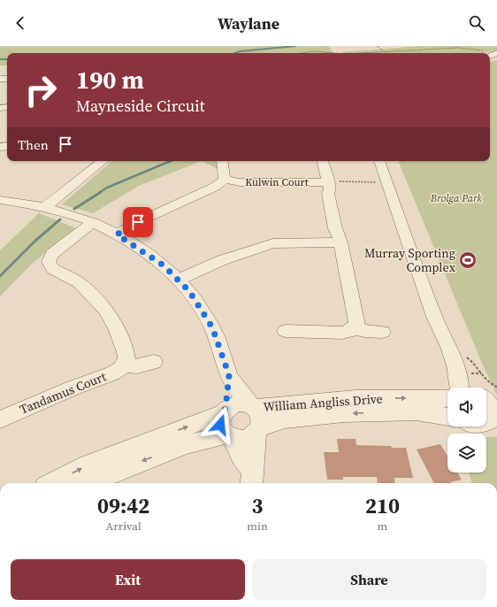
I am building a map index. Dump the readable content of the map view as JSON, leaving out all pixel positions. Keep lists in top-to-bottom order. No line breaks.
{"streets":{"street":["Kulwin Court","Tandamus Court","William Angliss Drive"]},"parks":["Brolga Park"],"places":{"sports":["Murray Sporting Complex"]},"page":{"header":"Waylane","turn":["190 m","Mayneside Circuit"],"then":"Then","eta":["09:42","Arrival","3","min","210","m"],"buttons":["Exit","Share"]}}
